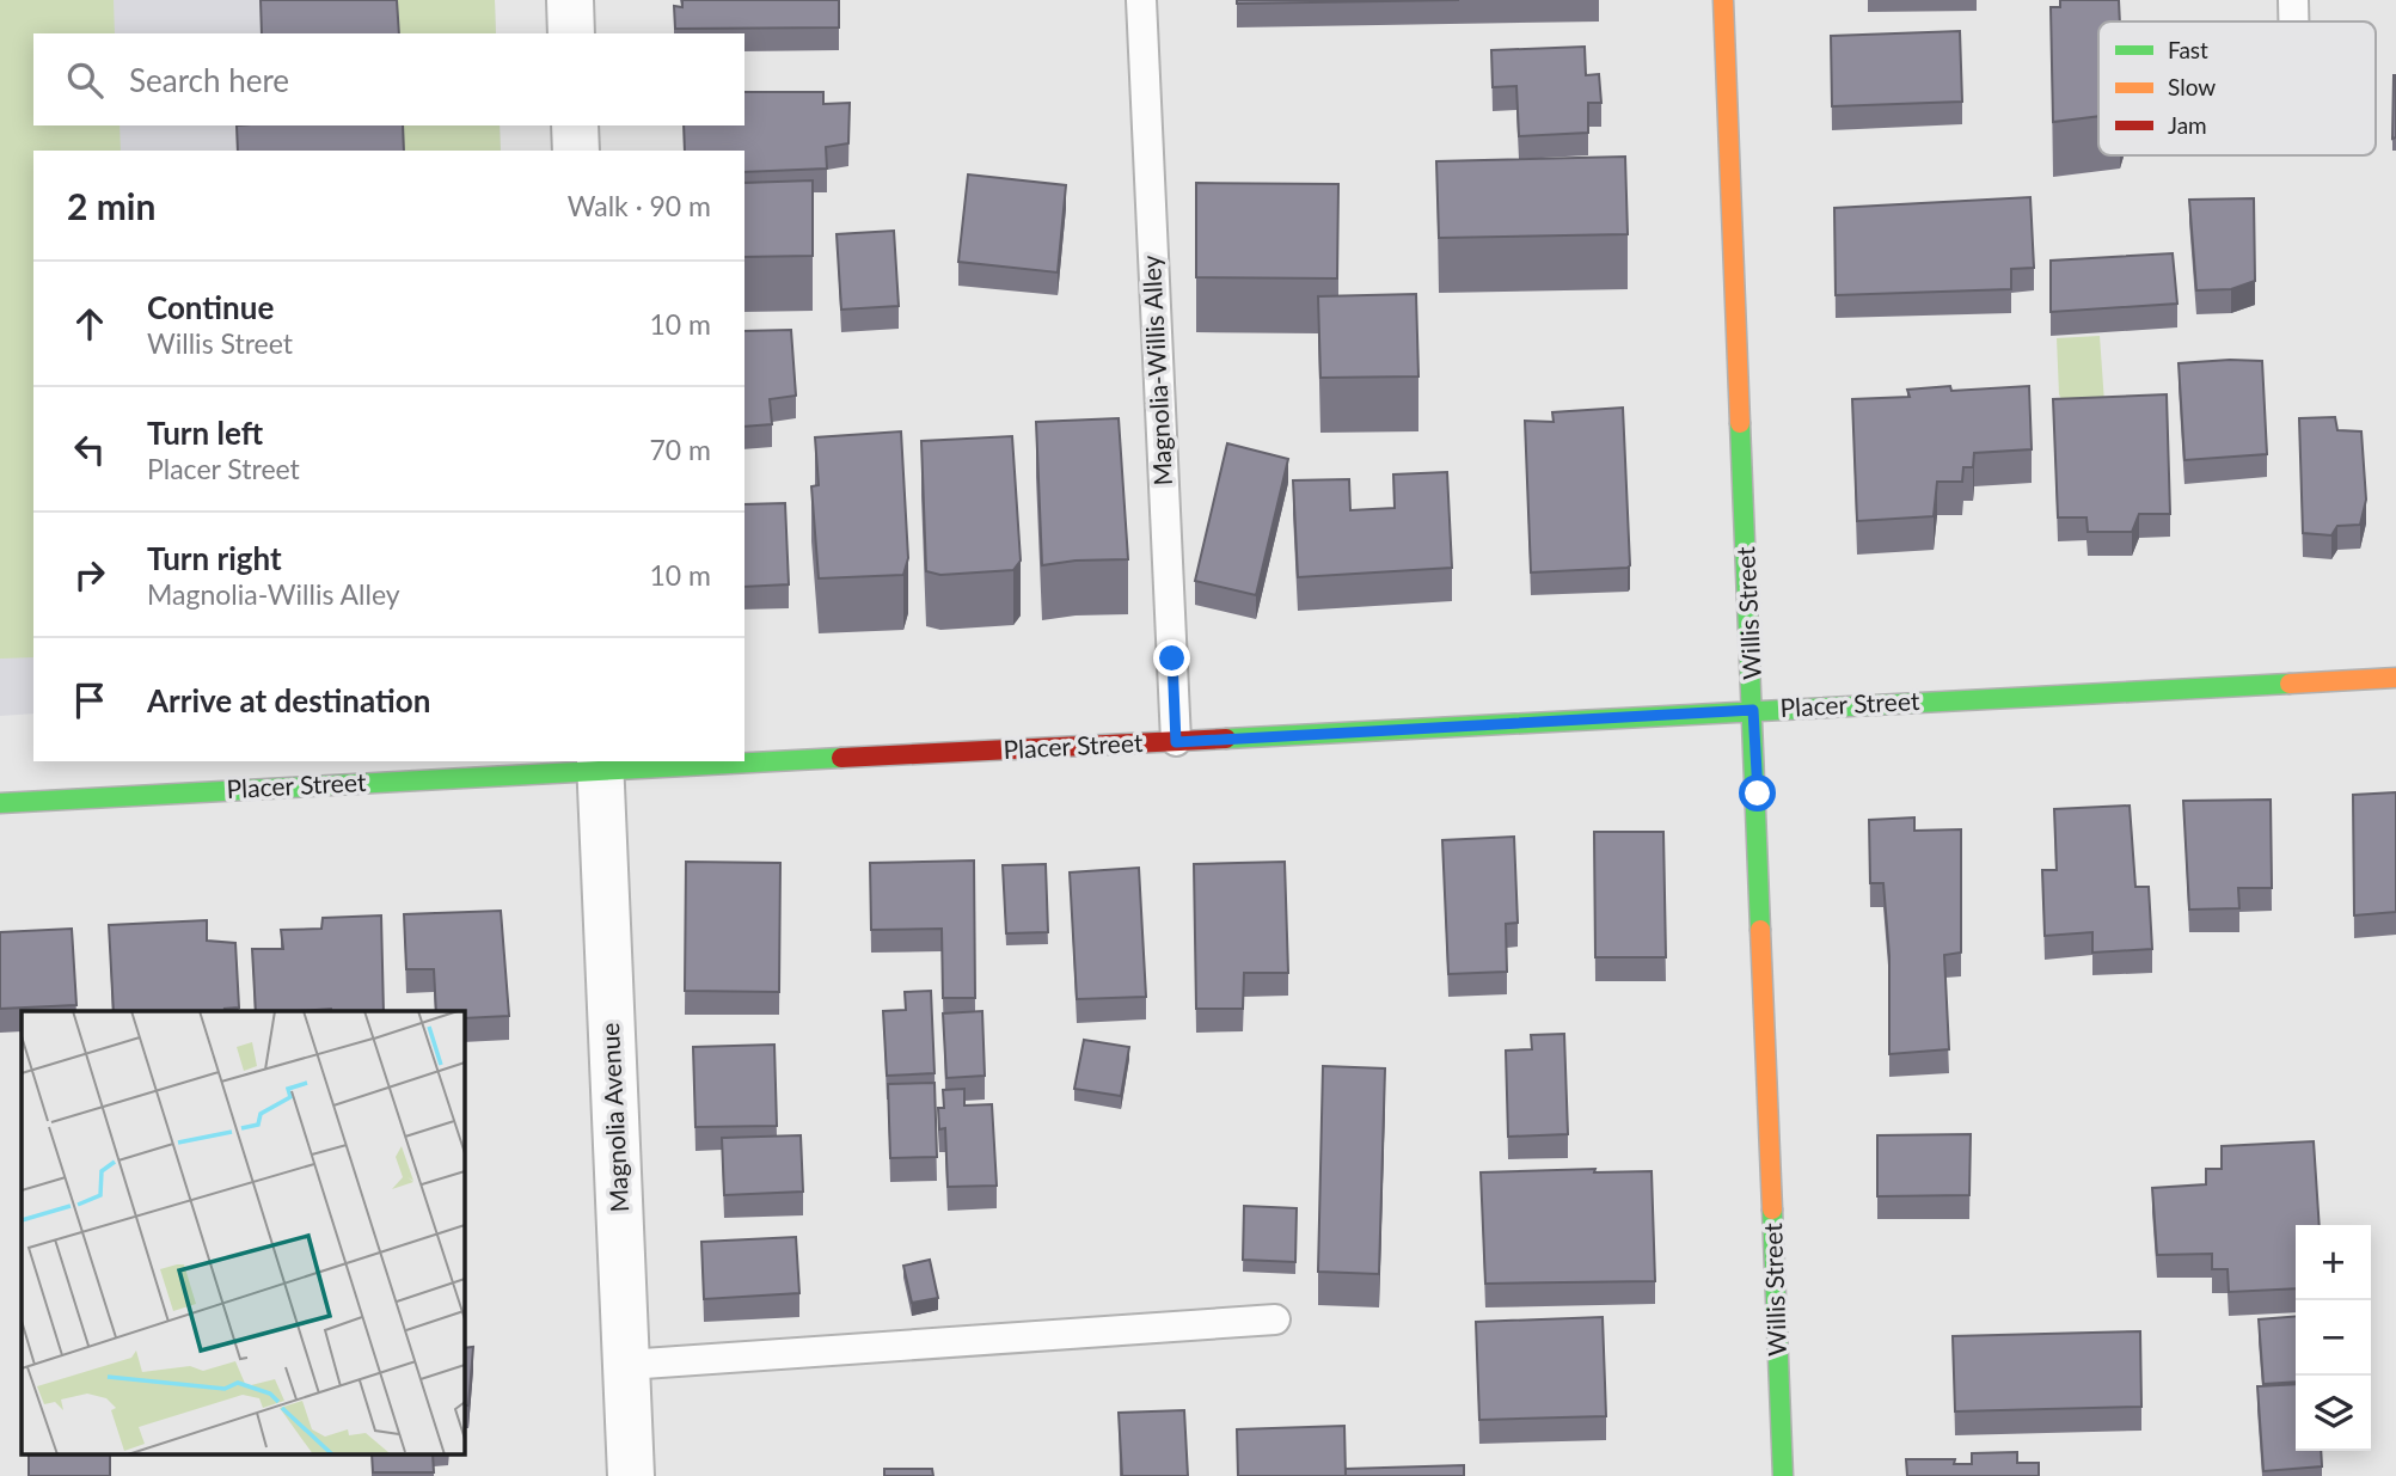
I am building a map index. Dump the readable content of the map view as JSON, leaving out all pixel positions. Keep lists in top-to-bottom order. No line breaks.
{"streets":{"main road":["Willis Street","Placer Street"],"street":["Magnolia Avenue"],"lane":["Magnolia-Willis Alley"]},"crossings":[["Magnolia-Willis Alley","Placer Street"],["Willis Street","Placer Street"],["Placer Street","Magnolia Avenue"]],"legend":["Fast","Slow","Jam"],"page":{"search":"Search here","heading":["2 min","Walk · 90 m"],"list":[["Continue","Willis Street","10 m"],["Turn left","Placer Street","70 m"],["Turn right","Magnolia-Willis Alley","10 m"],"Arrive at destination"],"map_buttons":["+","−"]}}
